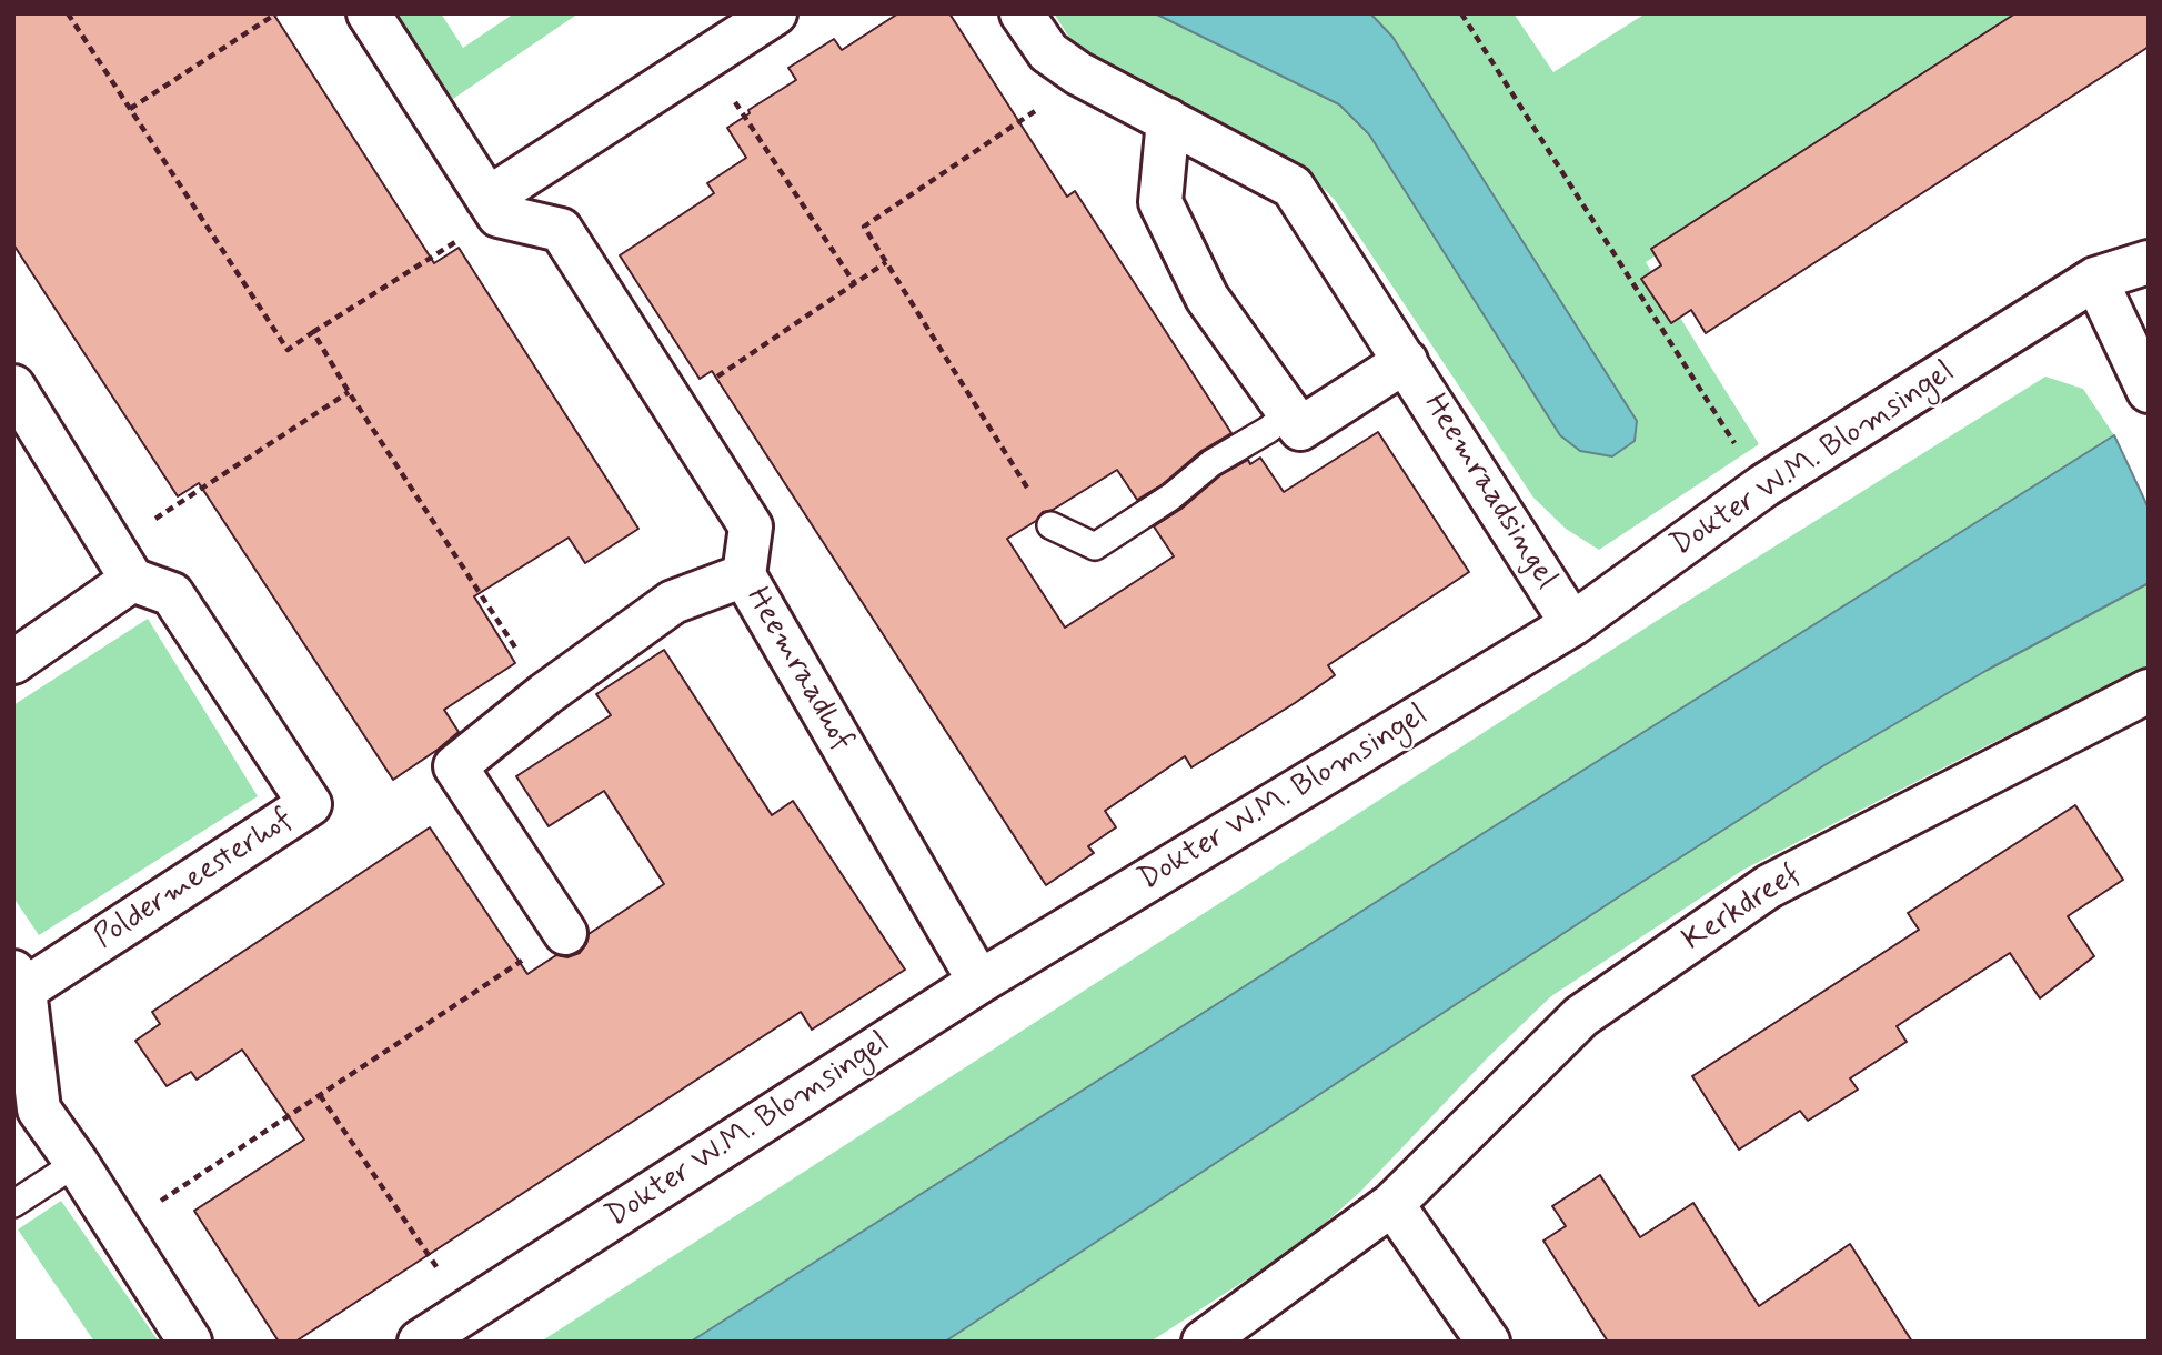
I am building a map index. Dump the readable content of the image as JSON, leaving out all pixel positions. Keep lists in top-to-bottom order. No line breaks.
{"streets":{"street":["Dokter W.M. Blomsingel","Heemraadsingel","Heemraadhof","Poldermeesterhof","Kerkdreef"]},"crossings":[["Dokter W.M. Blomsingel","Heemraadsingel"],["Dokter W.M. Blomsingel","Heemraadhof"]]}
